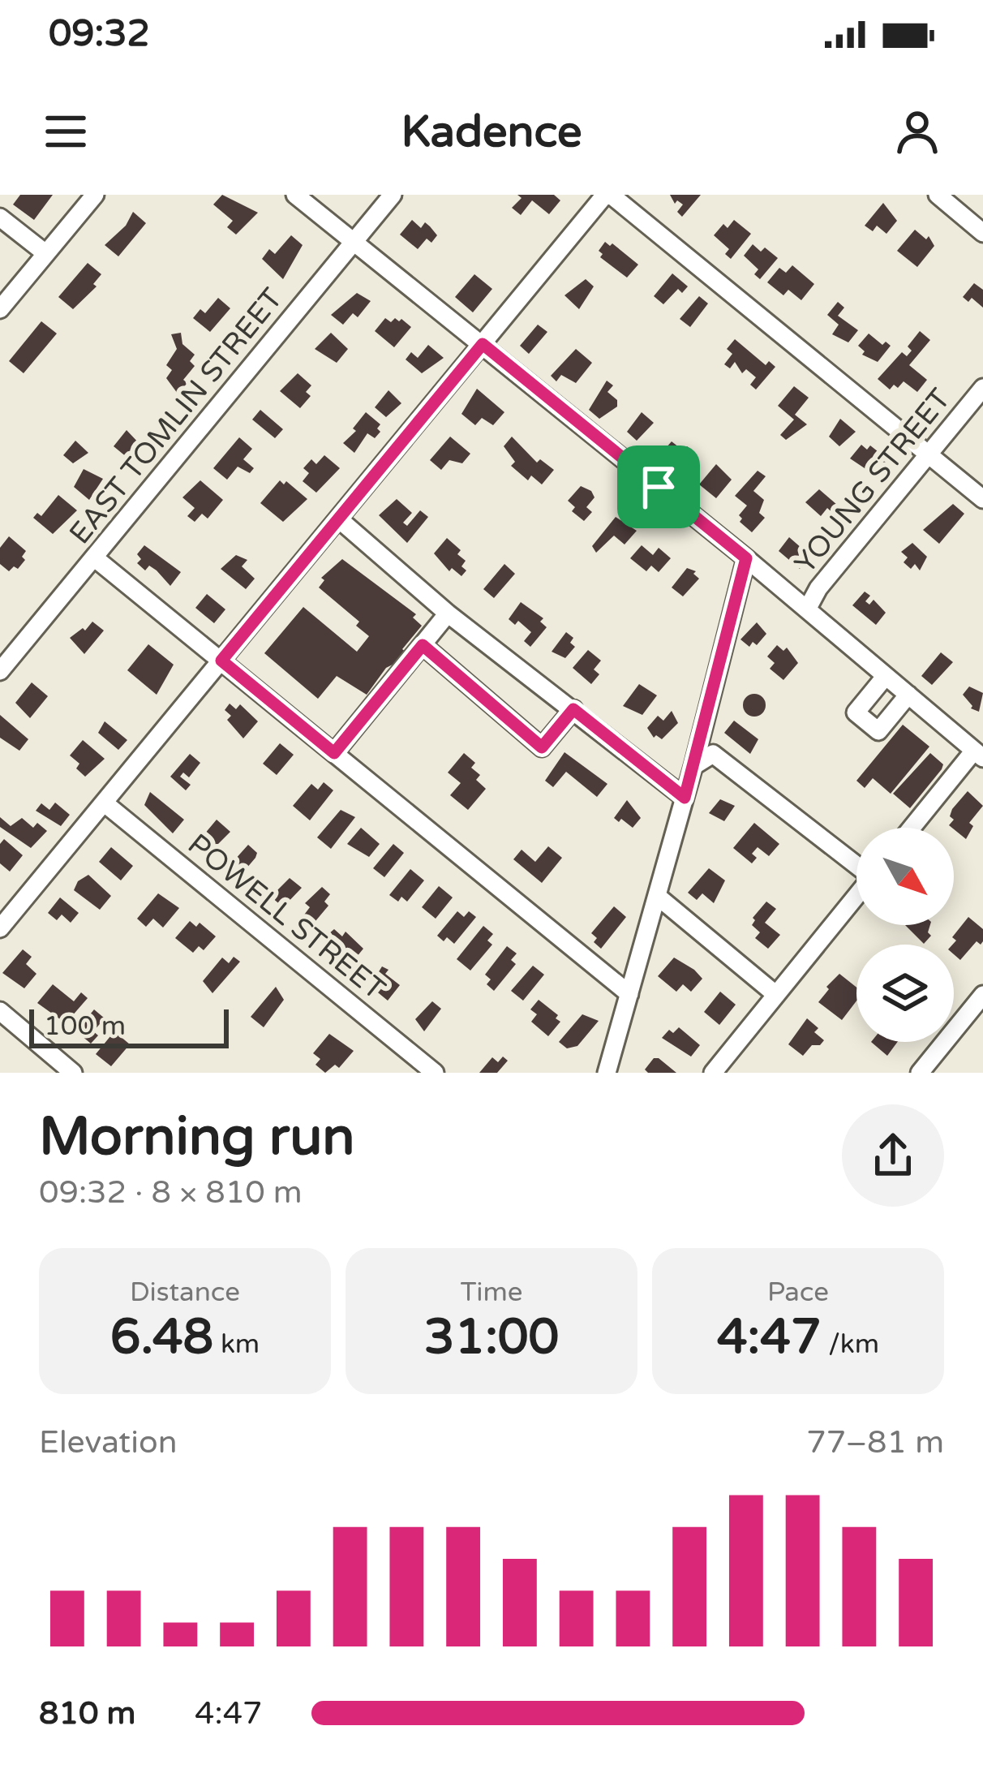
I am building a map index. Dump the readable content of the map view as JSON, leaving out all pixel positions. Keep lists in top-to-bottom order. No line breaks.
{"streets":{"street":["EAST TOMLIN STREET","YOUNG STREET","POWELL STREET"]},"scale_bar":"100 m","north":"bottom right","page":{"status":"09:32","header":"Kadence","scale":"100 m","heading":["Morning run","09:32 · 8 × 810 m"],"stats":[["Distance","6.48 km"],["Time","31:00"],["Pace","4:47 /km"]],"chart":["Elevation","77–81 m"],"list":[{"name":"810 m","note":"4:47"}]}}
